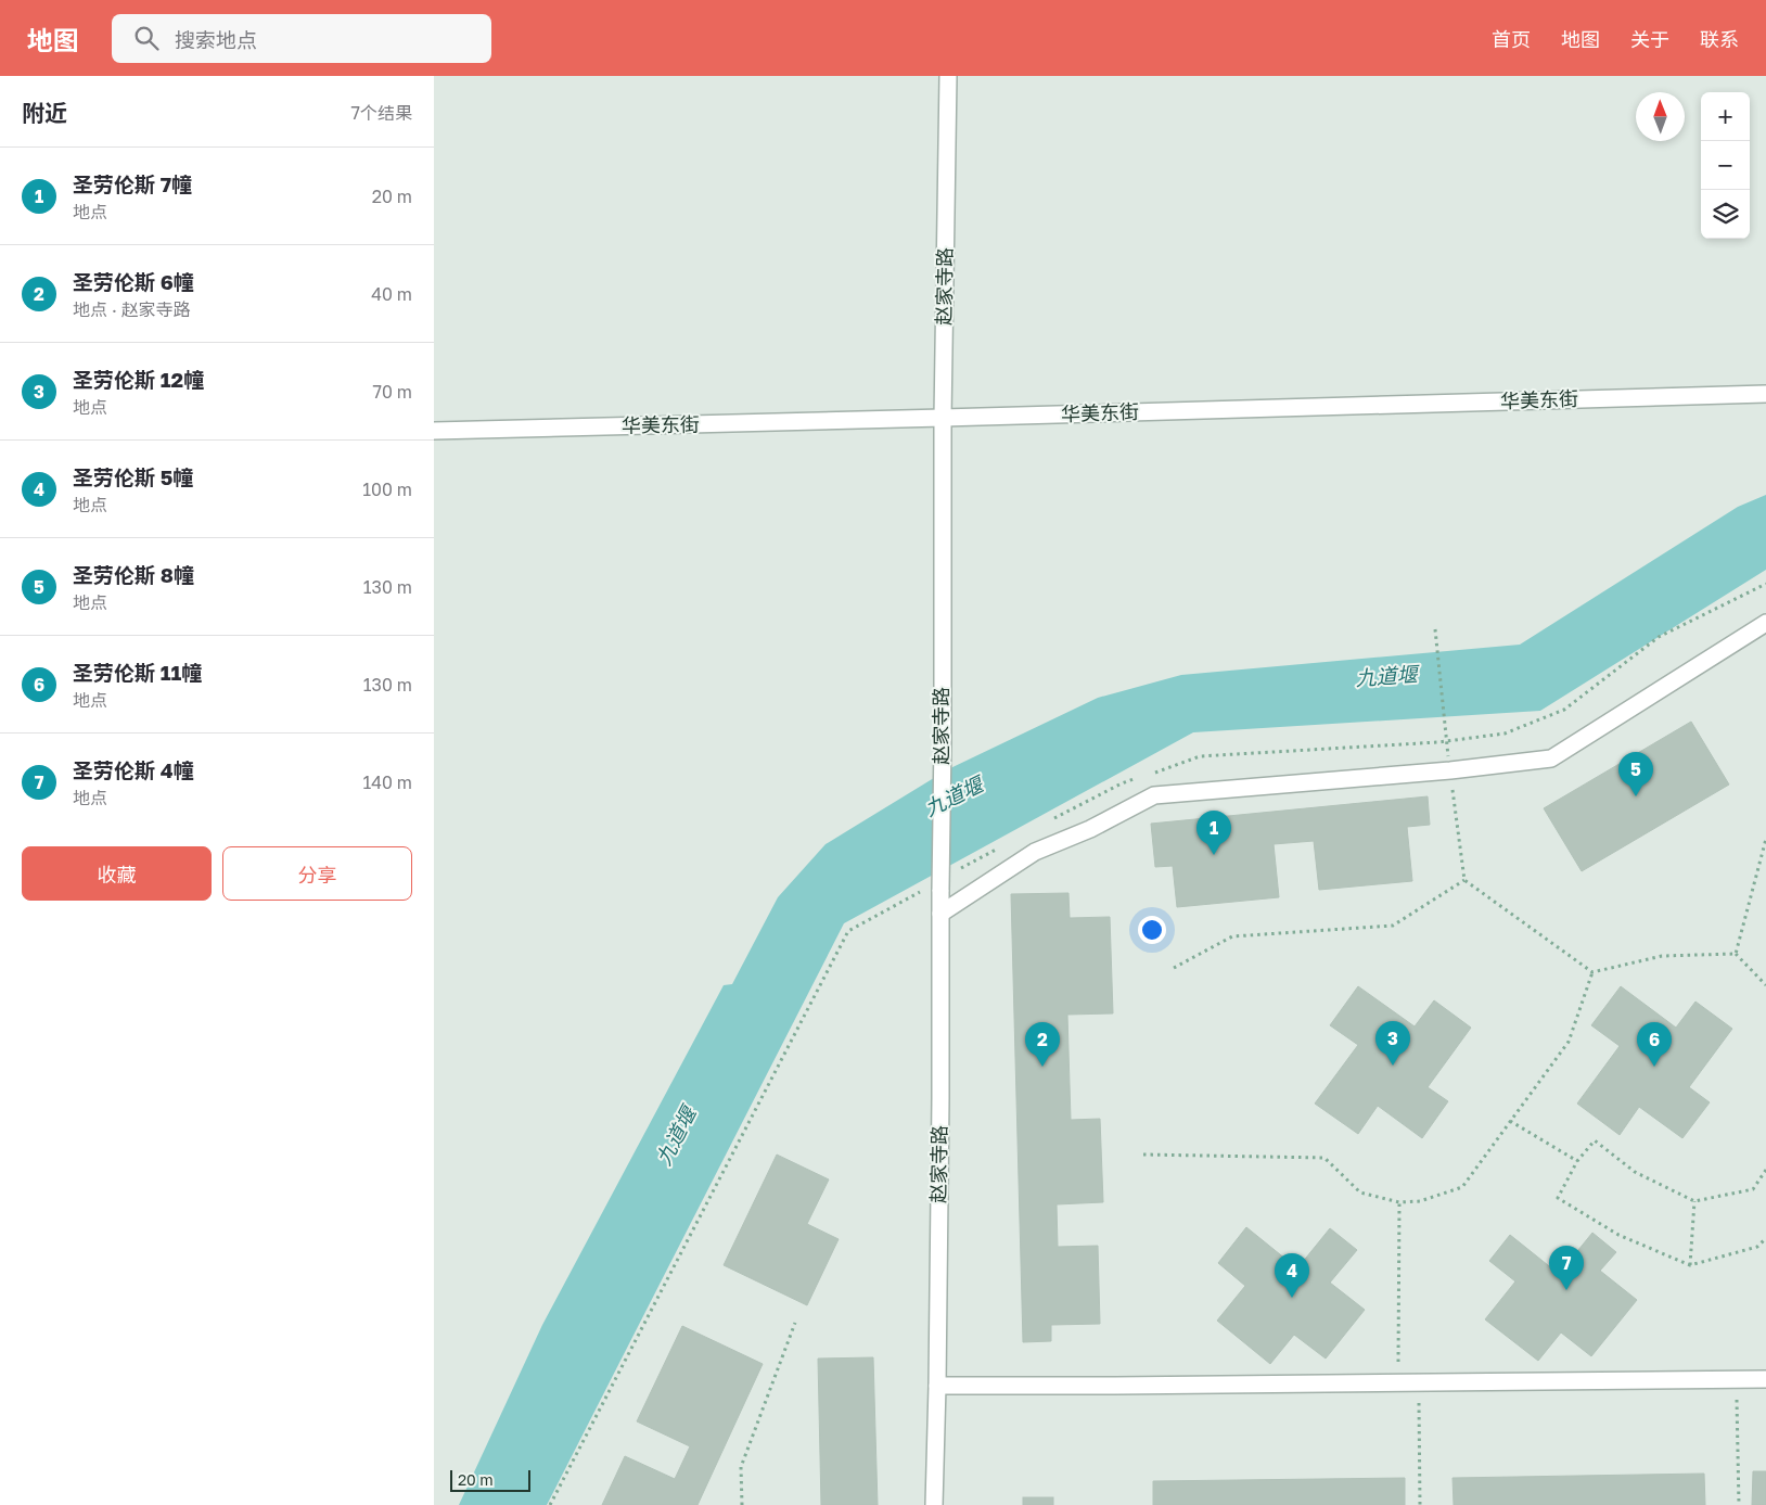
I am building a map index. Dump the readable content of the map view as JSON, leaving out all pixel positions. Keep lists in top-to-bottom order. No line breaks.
{"streets":{"street":["赵家寺路","华美东街"]},"crossings":[["赵家寺路","华美东街"]],"water":["九道堰"],"scale_bar":"20 m","north":"top","page":{"header":"地图","search":"搜索地点","nav":["首页","地图","关于","联系"],"heading":["附近","7个结果"],"map_buttons":["+","−"],"list":[{"mark":"1","name":"圣劳伦斯 7幢","note":"地点","value":"20 m"},{"mark":"2","name":"圣劳伦斯 6幢","note":"地点 · 赵家寺路","value":"40 m"},{"mark":"3","name":"圣劳伦斯 12幢","note":"地点","value":"70 m"},{"mark":"4","name":"圣劳伦斯 5幢","note":"地点","value":"100 m"},{"mark":"5","name":"圣劳伦斯 8幢","note":"地点","value":"130 m"},{"mark":"6","name":"圣劳伦斯 11幢","note":"地点","value":"130 m"},{"mark":"7","name":"圣劳伦斯 4幢","note":"地点","value":"140 m"}],"pins":["5","1","3","2","6","7","4"],"buttons":["收藏","分享"],"scale":"20 m"}}
